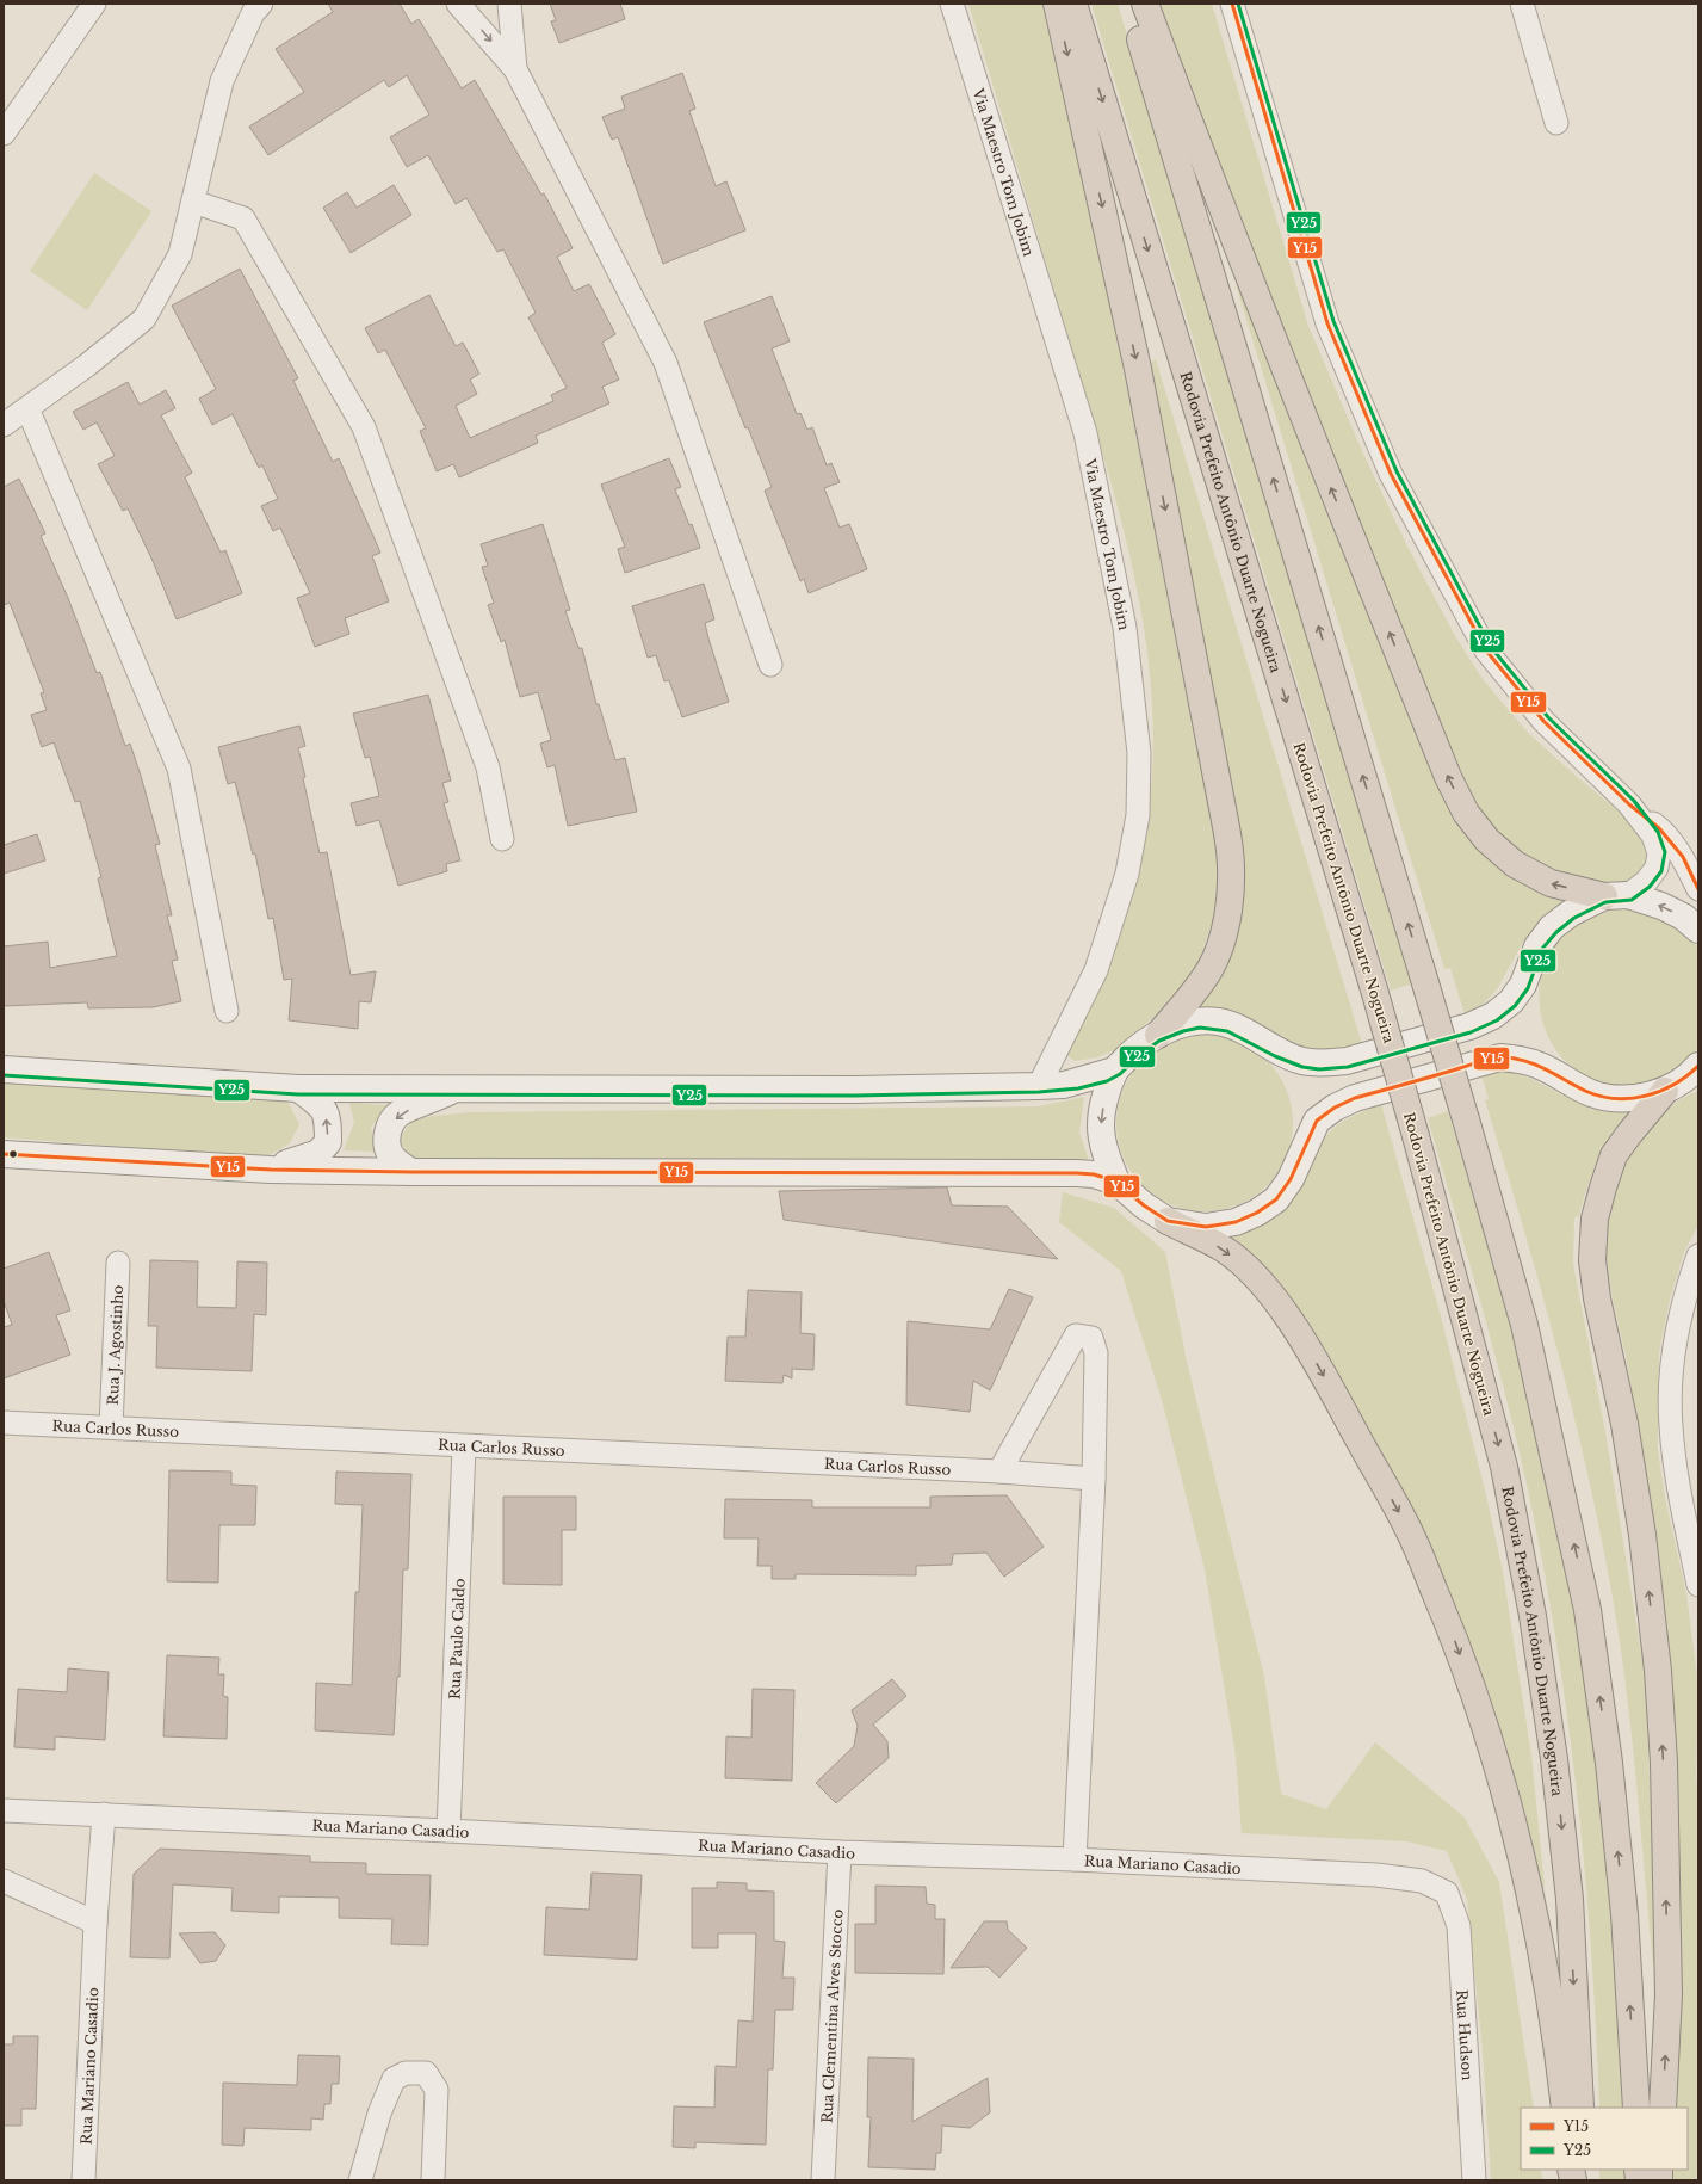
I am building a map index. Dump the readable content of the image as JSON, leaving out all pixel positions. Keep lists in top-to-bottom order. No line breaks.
{"streets":{"highway":["Rodovia Prefeito Antônio Duarte Nogueira"],"street":["Via Maestro Tom Jobim","Rua J. Agostinho","Rua Carlos Russo","Rua Paulo Caldo","Rua Mariano Casadio","Rua Clementina Alves Stocco","Rua Hudson"]},"crossings":[["Rua J. Agostinho","Rua Carlos Russo"],["Rua Carlos Russo","Rua Paulo Caldo"],["Rua Paulo Caldo","Rua Mariano Casadio"],["Rua Mariano Casadio","Rua Clementina Alves Stocco"],["Rua Mariano Casadio","Rua Hudson"]],"lines":["transit line Y15","transit line Y25"],"legend":["Y15","Y25"]}
